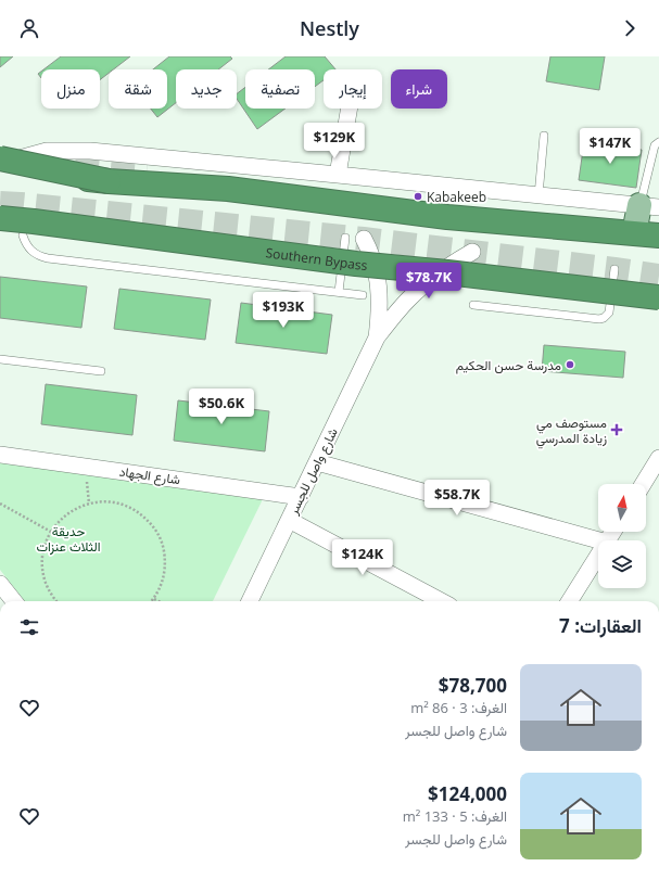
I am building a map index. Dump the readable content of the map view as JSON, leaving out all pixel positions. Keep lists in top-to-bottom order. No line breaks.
{"streets":{"highway":["Southern Bypass"],"street":["شارع واصل للجسر","شارع الجهاد"]},"crossings":[["شارع واصل للجسر","شارع الجهاد"]],"parks":["حديقة الثلاث عنزات"],"places":{"other":["Kabakeeb","مدرسة حسن الحكيم"],"health":["مستوصف مي زيادة المدرسي"]},"north":"top","page":{"header":"Nestly","chip":["شراء","إيجار","تصفية","جديد","شقة","منزل"],"price":["$129K","$147K","$78.7K","$193K","$50.6K","$58.7K","$124K"],"heading":"العقارات: 7","list":[{"name":"$78,700","note":"الغرف: 3 · 86 m² · شارع واصل للجسر"},{"name":"$124,000","note":"الغرف: 5 · 133 m² · شارع واصل للجسر"}]}}
